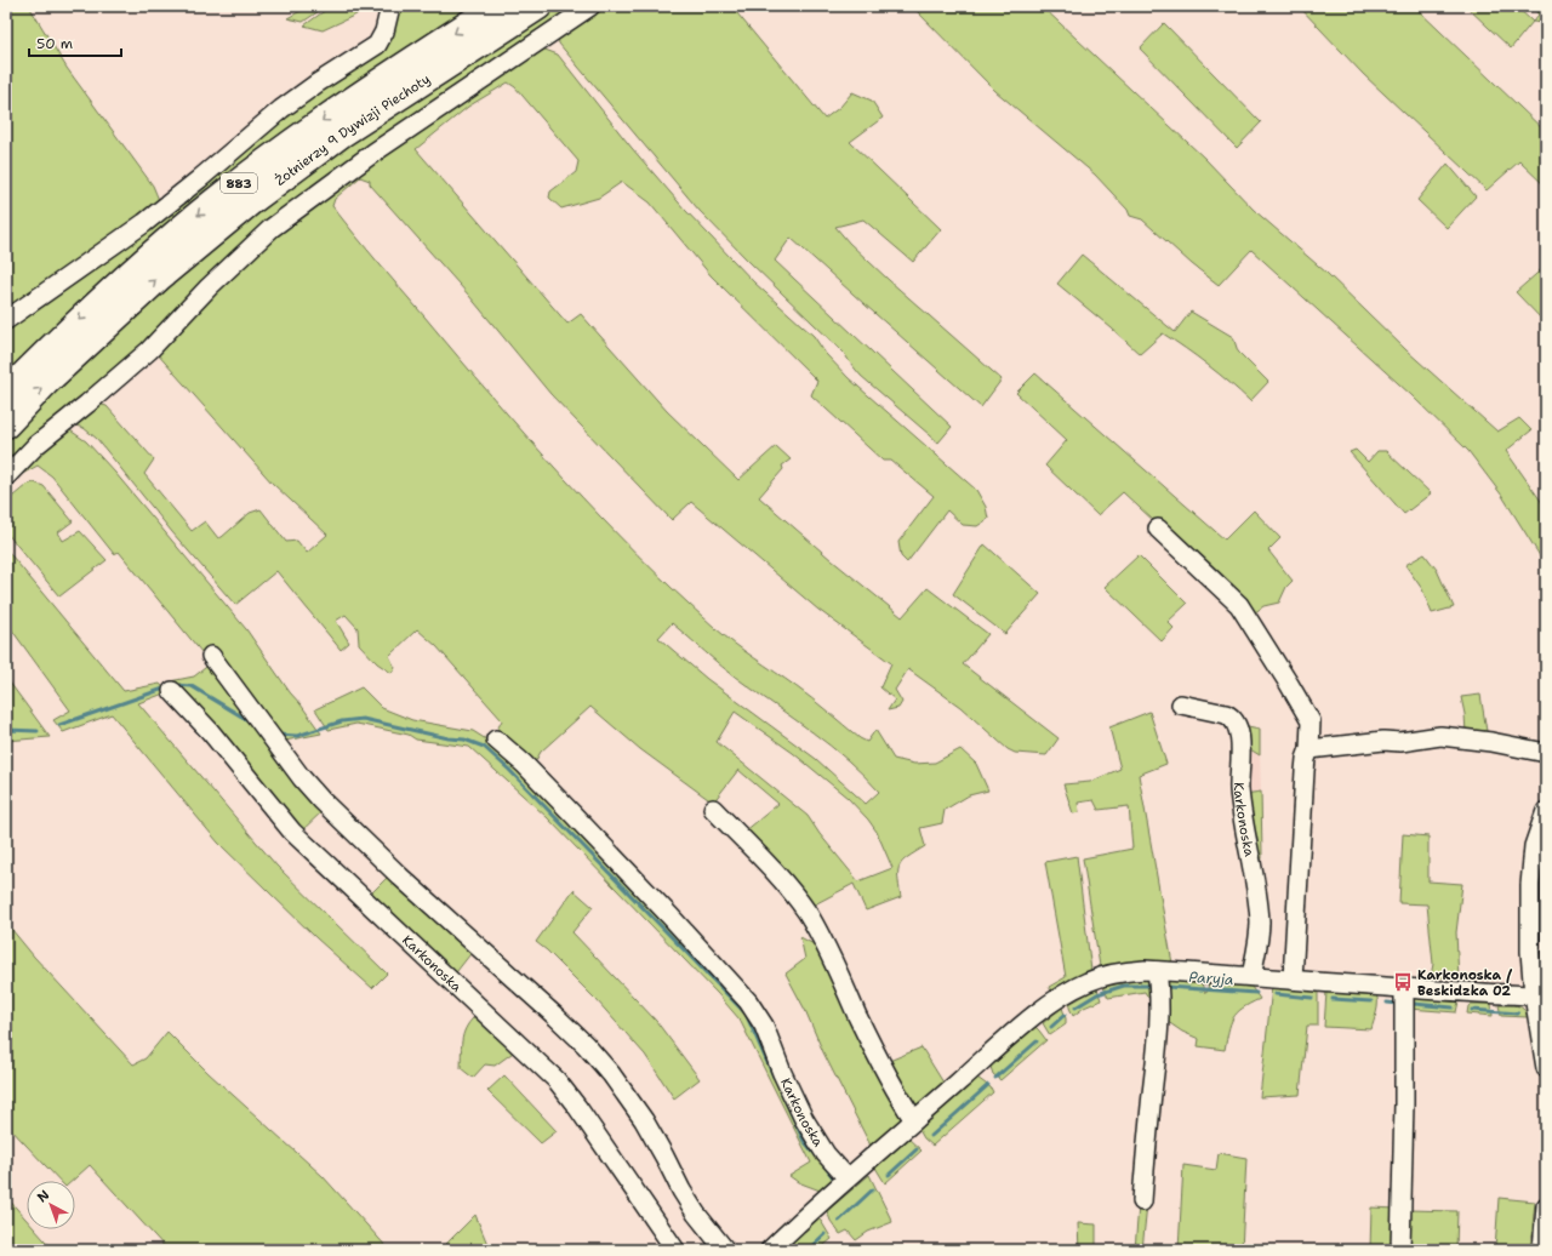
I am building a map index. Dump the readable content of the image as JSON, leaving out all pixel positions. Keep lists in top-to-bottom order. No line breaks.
{"streets":{"highway":["Żołnierzy 9 Dywizji Piechoty","883"],"street":["Karkonoska"]},"water":["Paryja"],"places":{"bus stop":["Karkonoska / Beskidzka 02"]},"scale_bar":"50 m","north":"top left"}
